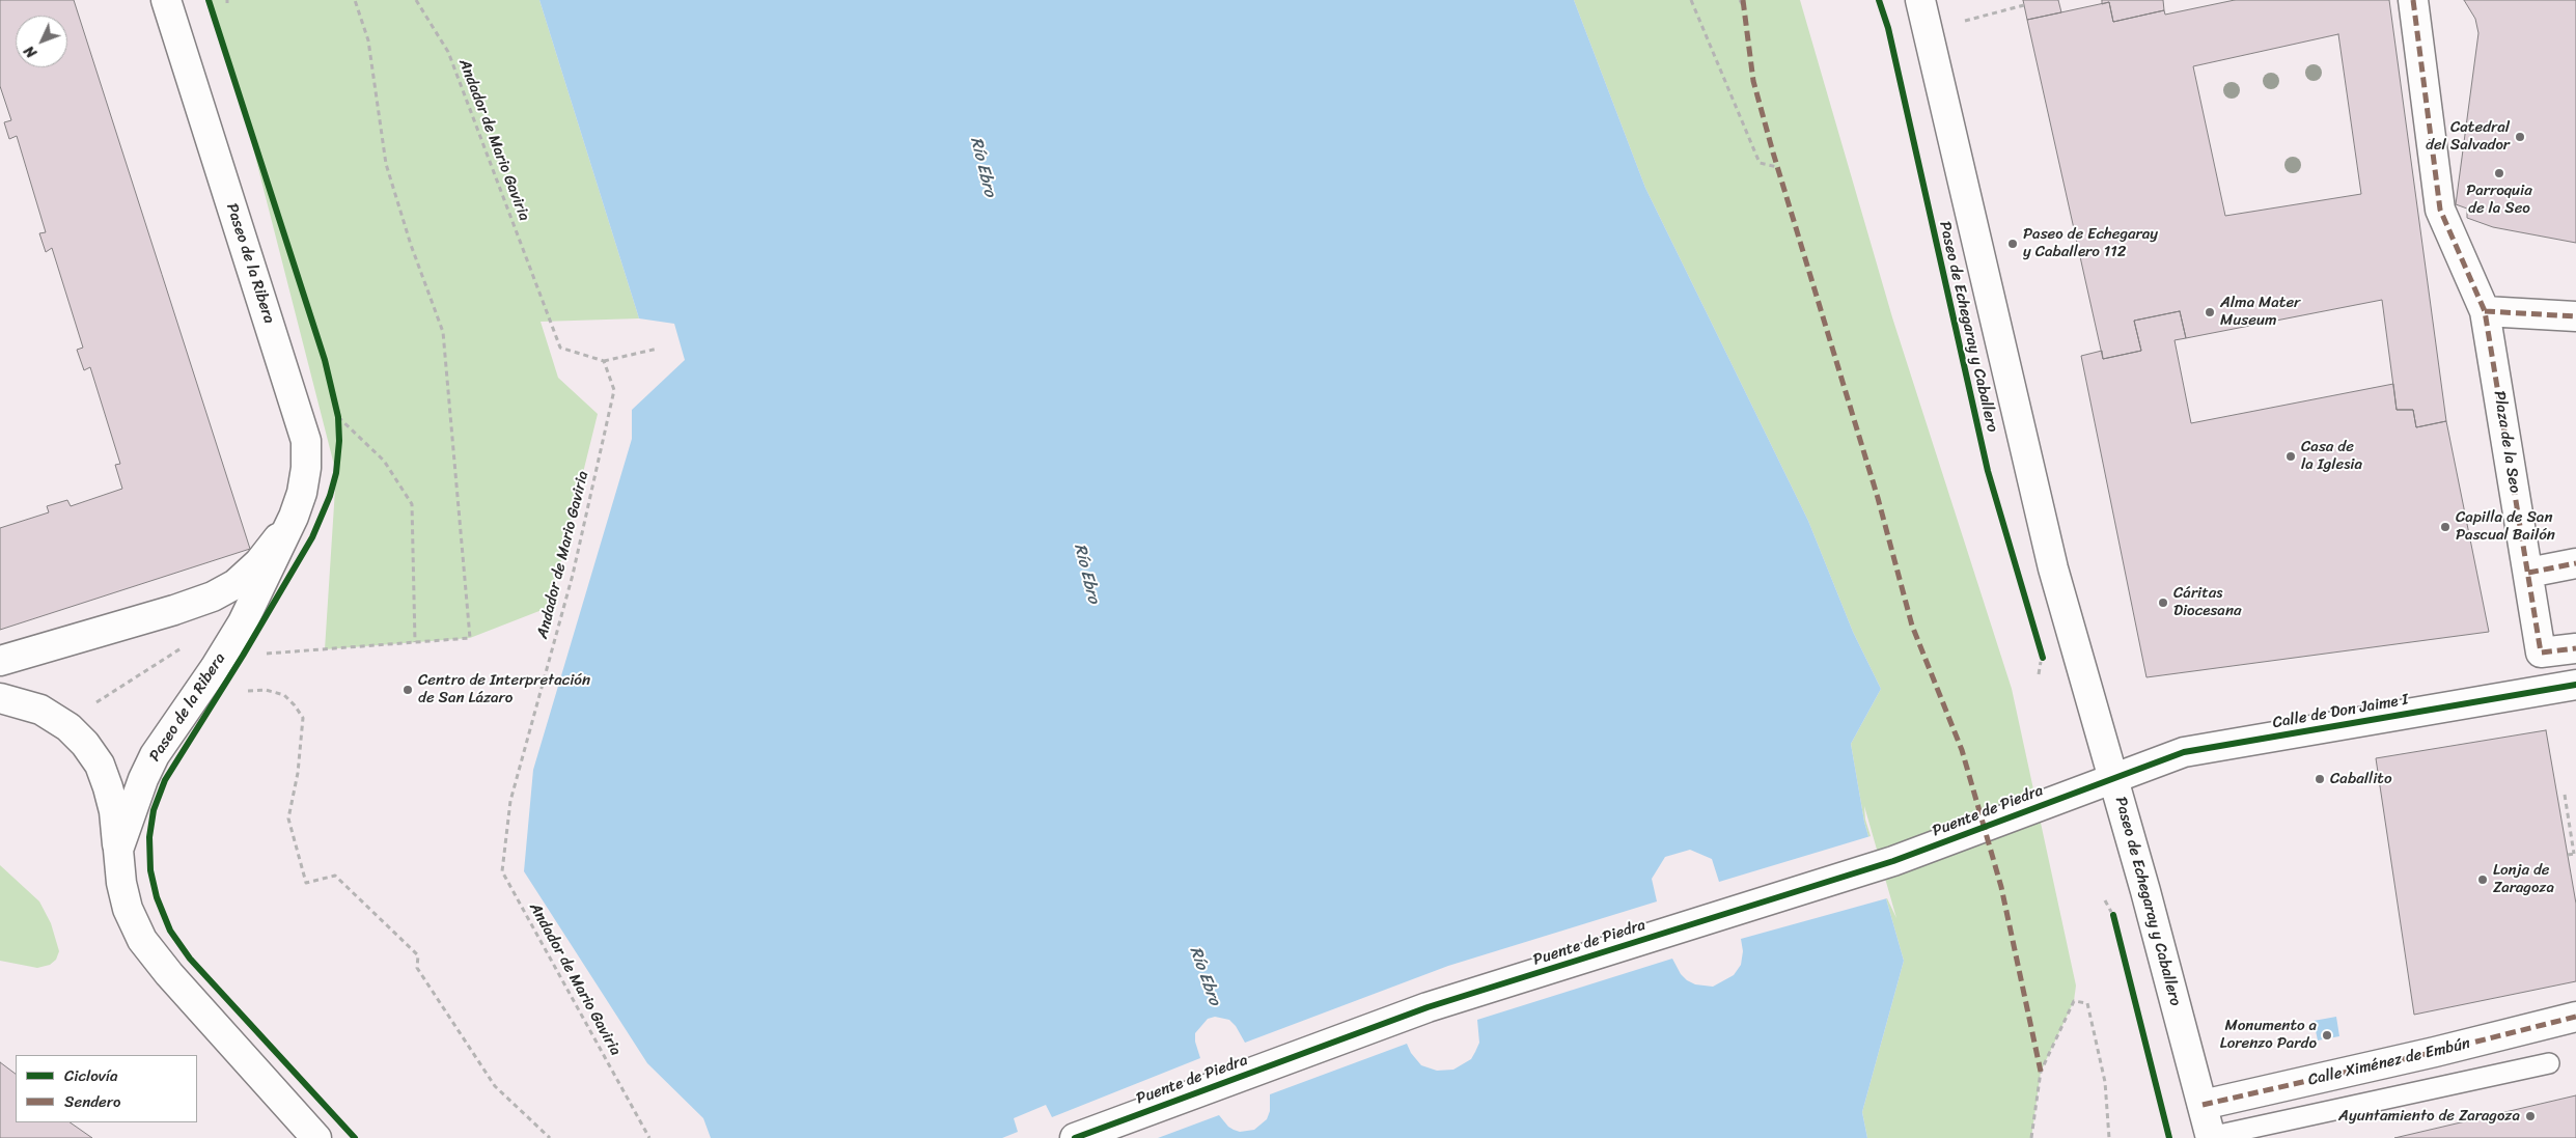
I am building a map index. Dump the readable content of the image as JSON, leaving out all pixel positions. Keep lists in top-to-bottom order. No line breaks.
{"streets":{"street":["Paseo de la Ribera","Paseo de Echegaray y Caballero","Plaza de la Seo","Calle de Don Jaime I","Puente de Piedra","Calle Ximénez de Embún"],"path":["Andador de Mario Gaviria"]},"crossings":[["Paseo de Echegaray y Caballero","Calle de Don Jaime I"],["Paseo de Echegaray y Caballero","Puente de Piedra"],["Paseo de Echegaray y Caballero","Calle Ximénez de Embún"],["Calle de Don Jaime I","Puente de Piedra"]],"water":["Río Ebro"],"places":["Catedral del Salvador","Parroquia de la Seo","Paseo de Echegaray y Caballero 112","Alma Mater Museum","Casa de la Iglesia","Capilla de San Pascual Bailón","Cáritas Diocesana","Centro de Interpretación de San Lázaro","Caballito","Lonja de Zaragoza","Monumento a Lorenzo Pardo","Ayuntamiento de Zaragoza"],"legend":["Ciclovía","Sendero"],"north":"bottom left"}
